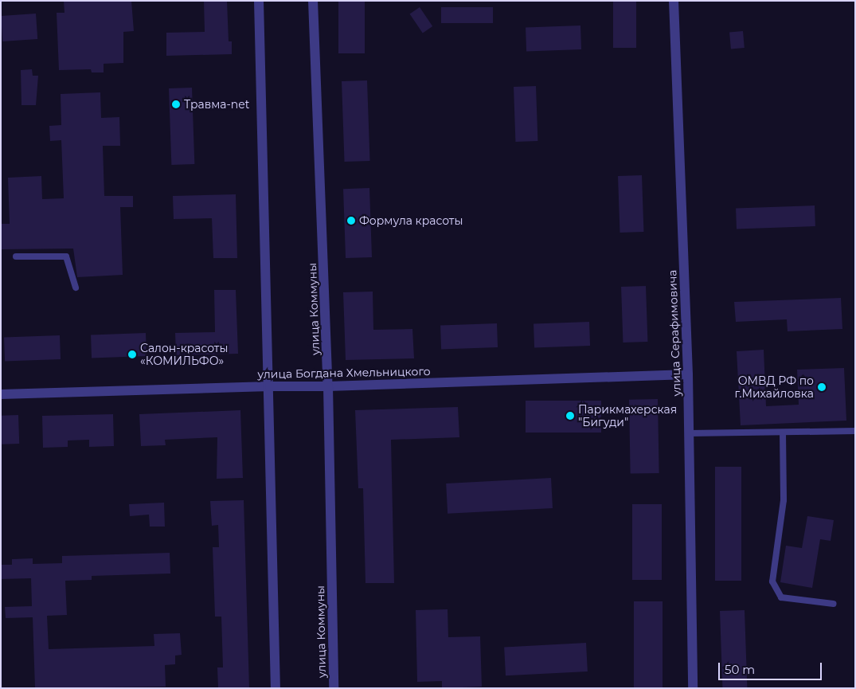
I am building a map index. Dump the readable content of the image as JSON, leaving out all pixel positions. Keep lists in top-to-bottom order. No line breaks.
{"streets":{"street":["улица Коммуны","улица Серафимовича","улица Богдана Хмельницкого"]},"crossings":[["улица Коммуны","улица Богдана Хмельницкого"],["улица Серафимовича","улица Богдана Хмельницкого"]],"places":["Травма-net","Формула красоты","Салон-красоты «КОМИЛЬФО»","ОМВД РФ по г.Михайловка","Парикмахерская \"Бигуди\""],"scale_bar":"50 m"}
